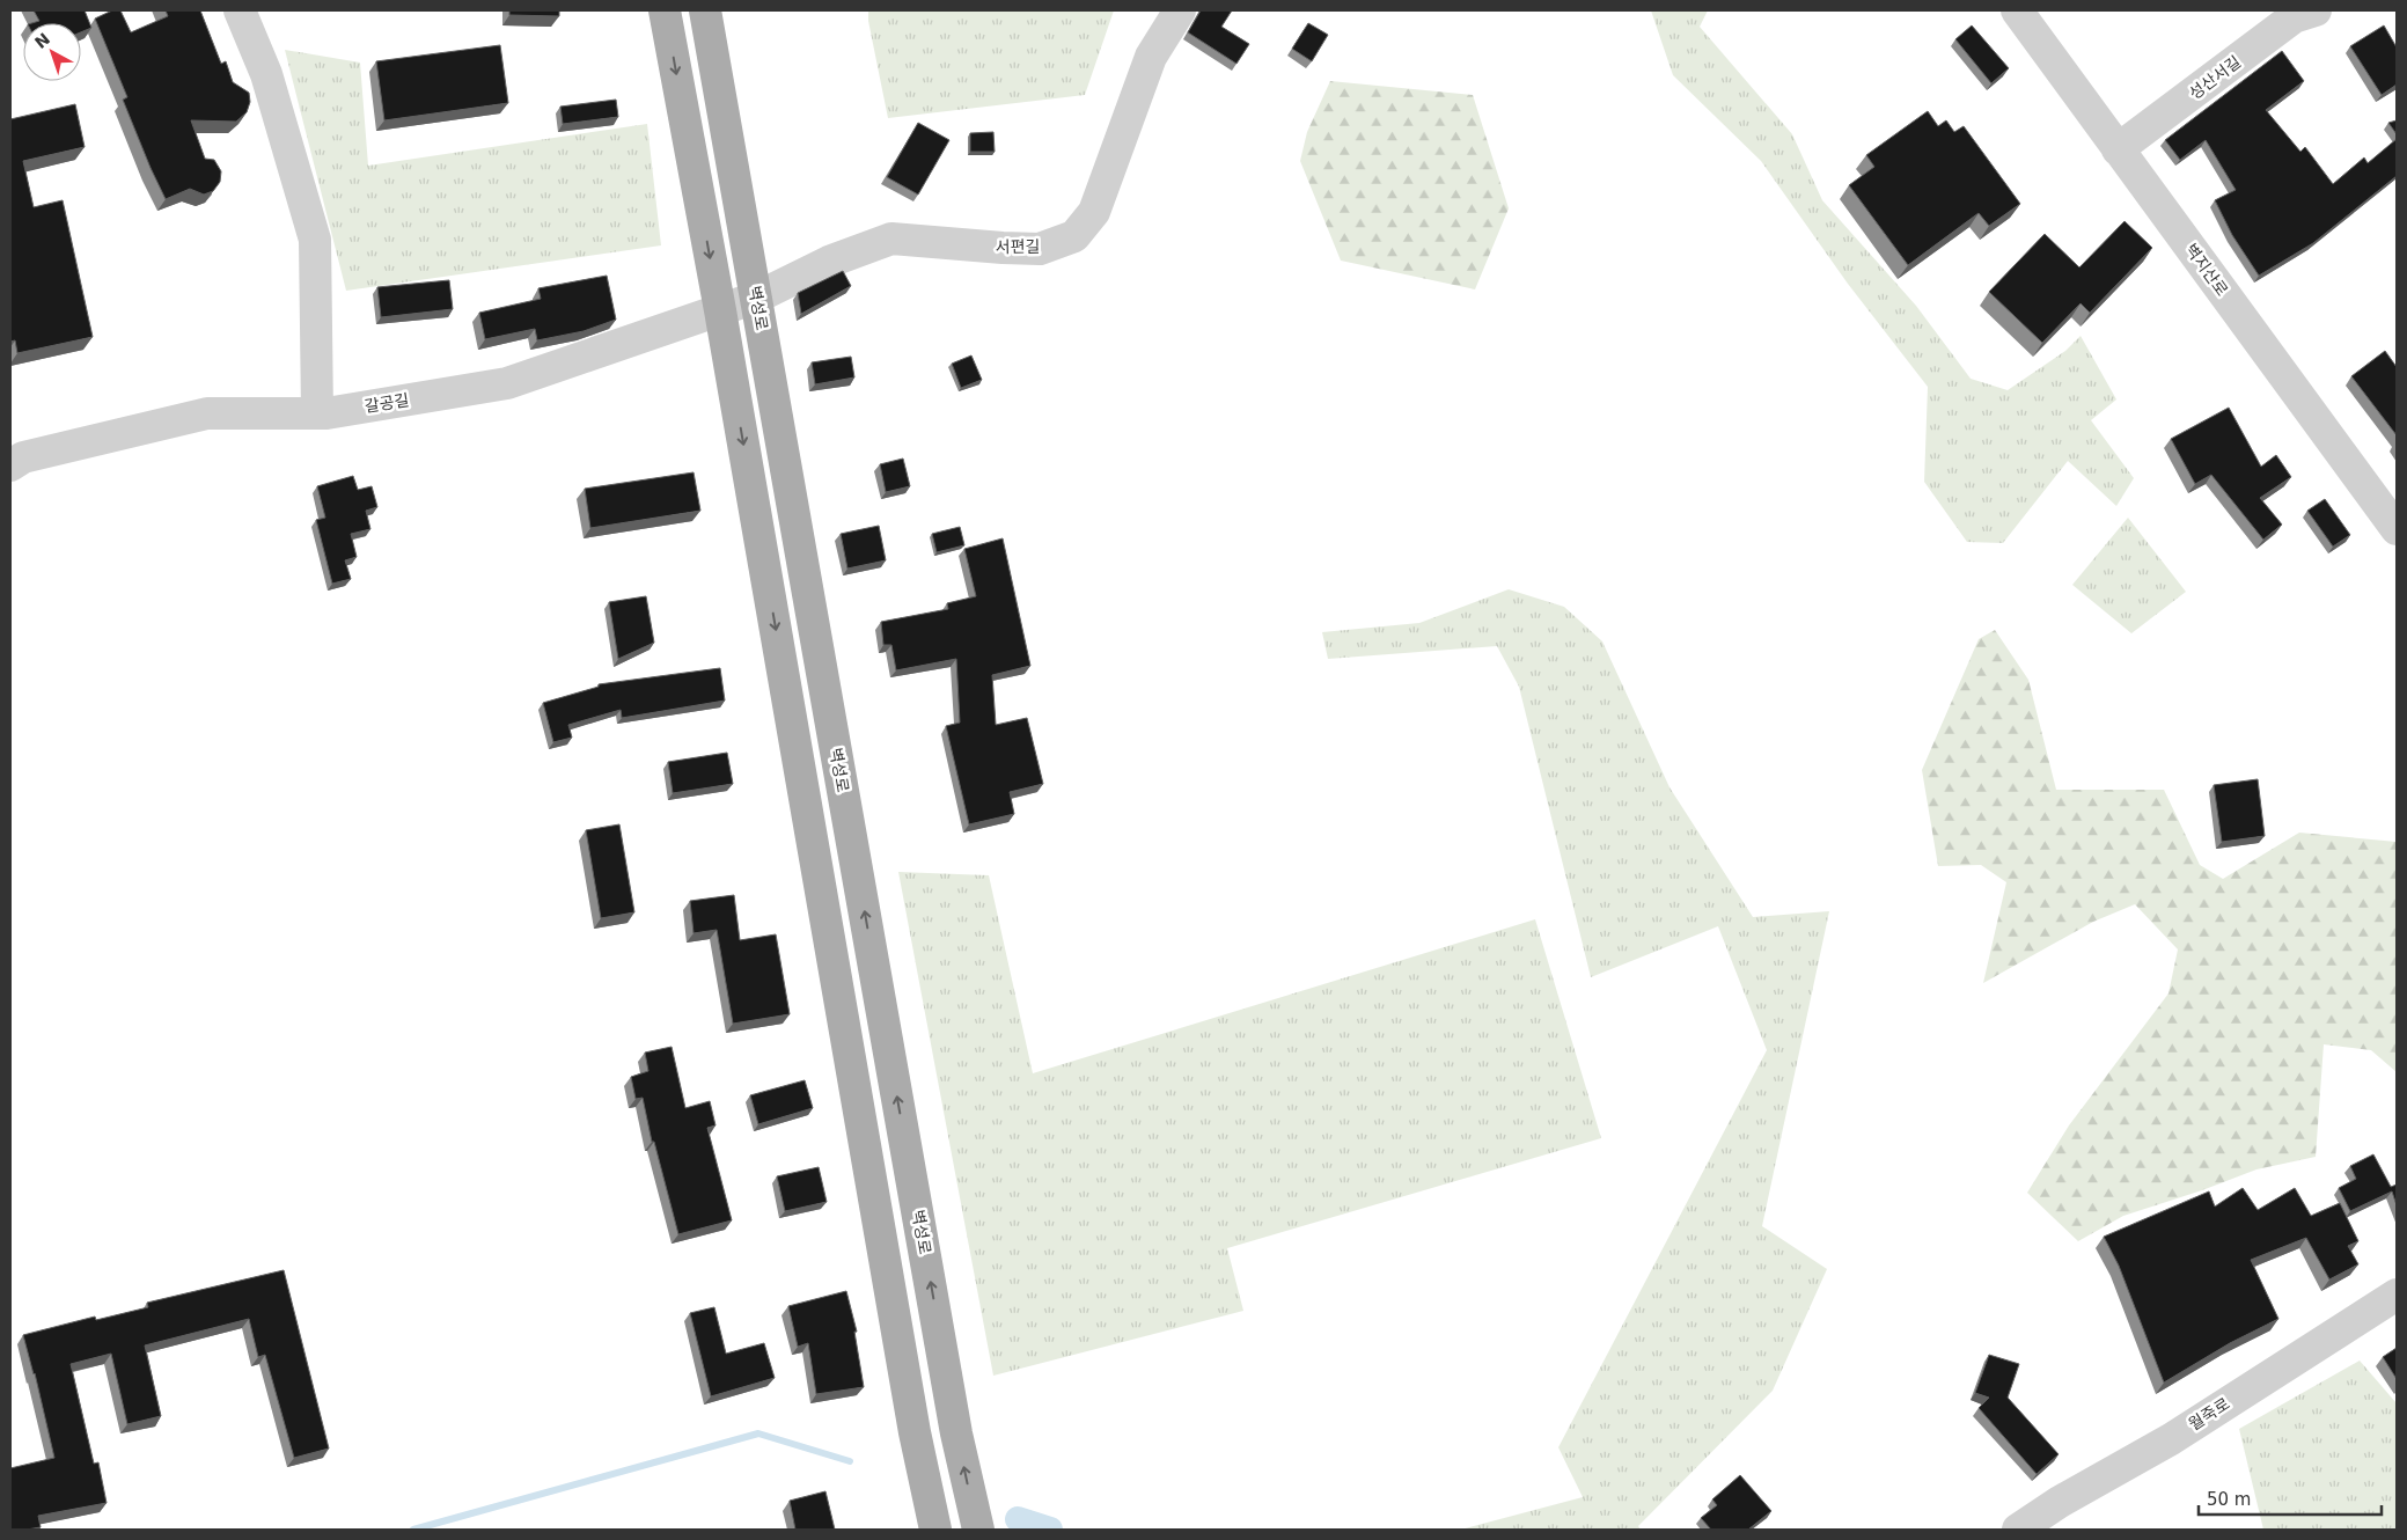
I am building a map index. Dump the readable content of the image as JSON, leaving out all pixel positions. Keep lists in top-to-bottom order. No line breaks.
{"streets":{"main road":["벽성로"],"street":["성산서길","서편길","벽지산로","갈공길","월죽로"]},"crossings":[["성산서길","벽지산로"],["서편길","벽성로"],["서편길","갈공길"],["벽성로","갈공길"]],"scale_bar":"50 m","north":"top left"}
